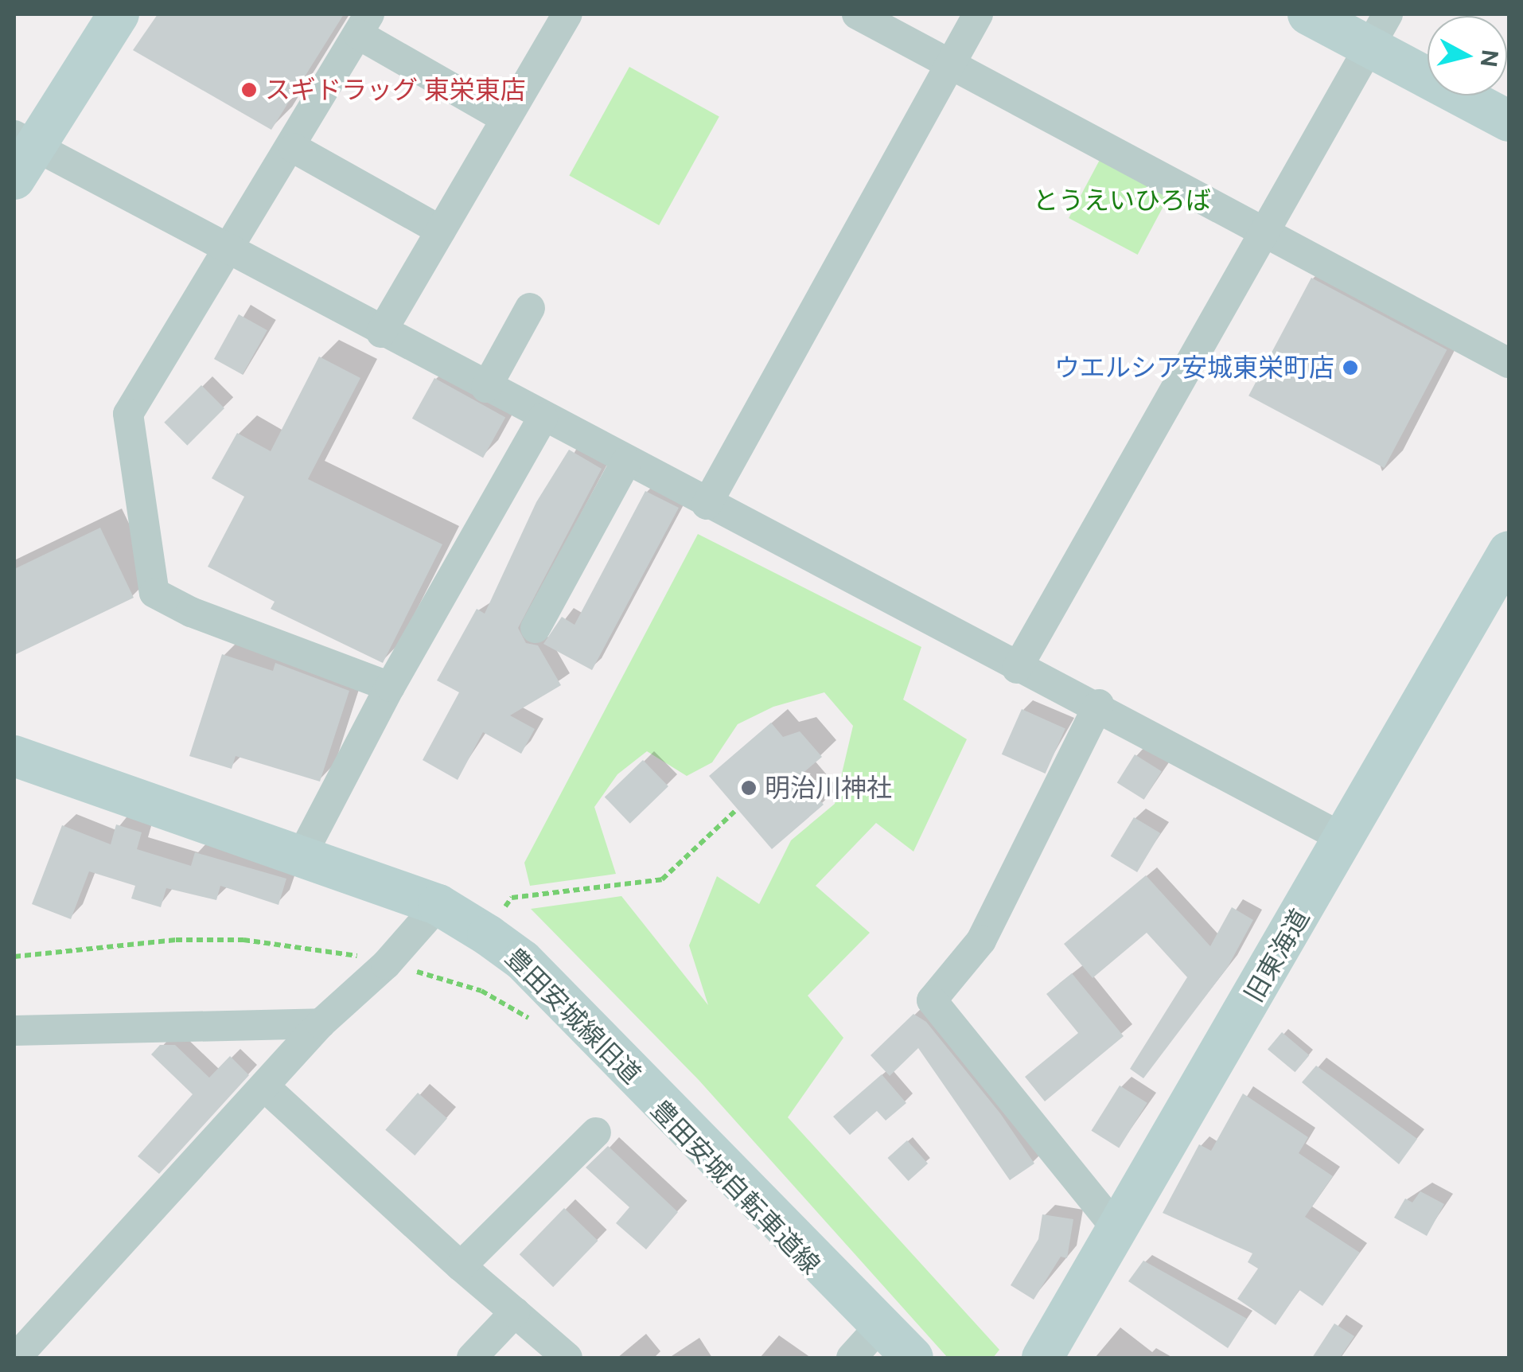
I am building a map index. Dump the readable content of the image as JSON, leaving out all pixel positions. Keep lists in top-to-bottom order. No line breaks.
{"streets":{"street":["旧東海道","豊田安城線旧道"]},"parks":["とうえいひろば"],"places":["スギドラッグ 東栄東店","ウエルシア安城東栄町店","明治川神社"],"north":"right"}
